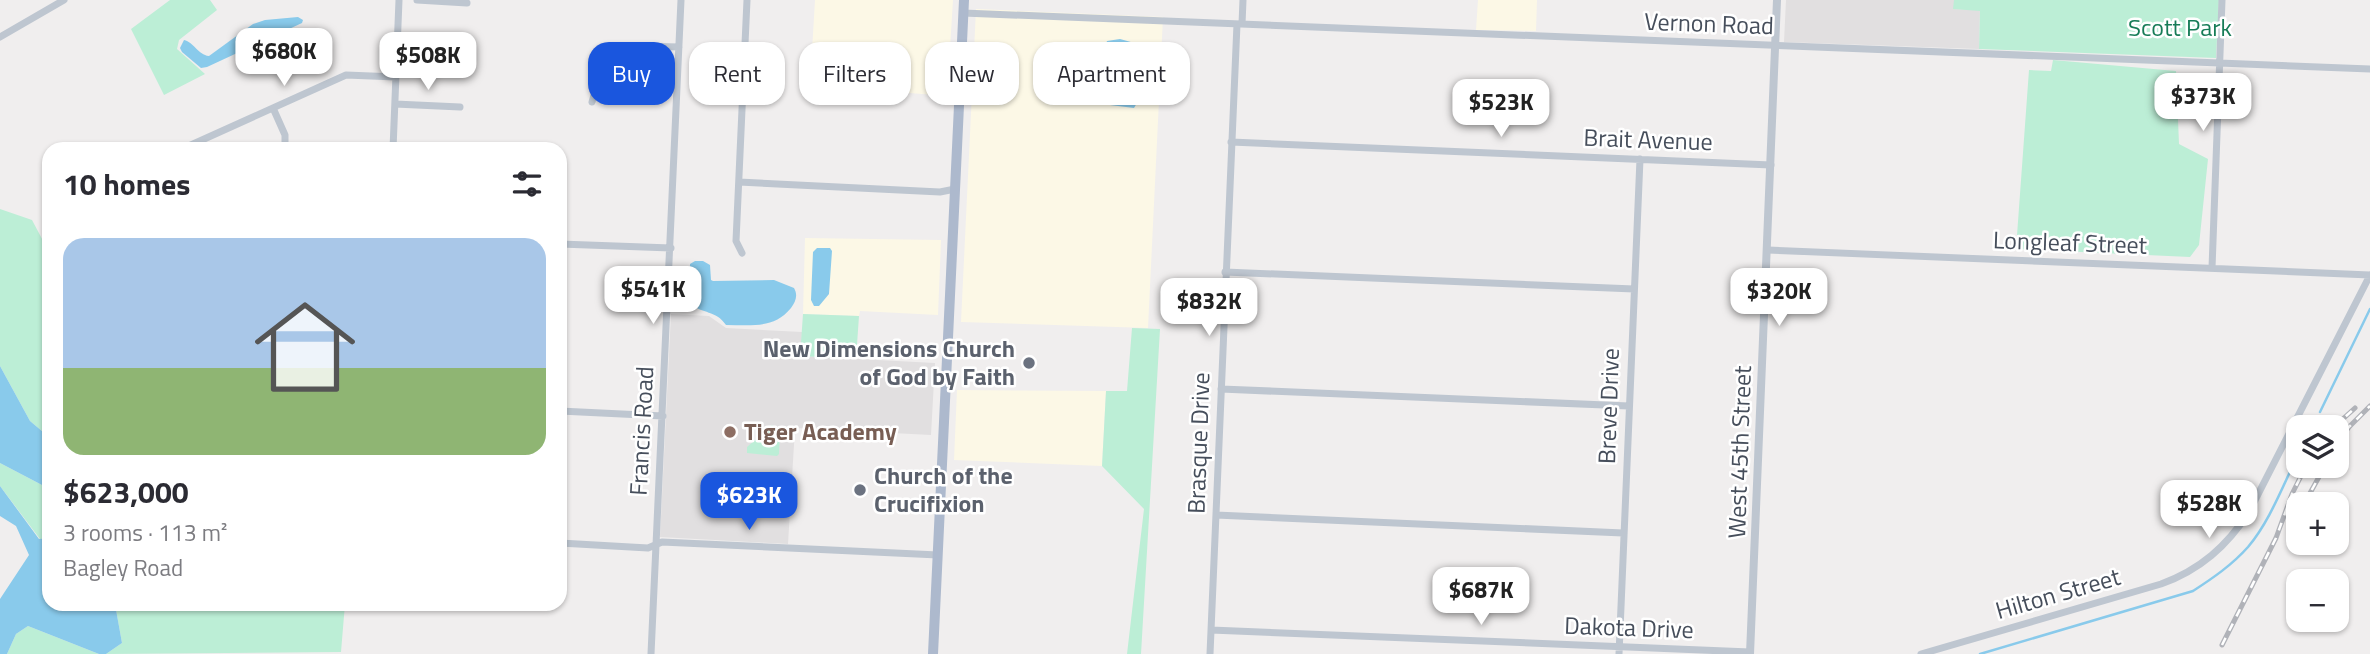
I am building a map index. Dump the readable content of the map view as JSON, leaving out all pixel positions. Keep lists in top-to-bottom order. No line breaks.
{"streets":{"street":["Vernon Road","Brait Avenue","Longleaf Street","Breve Drive","Francis Road","Brasque Drive","West 45th Street","Hilton Street","Dakota Drive"]},"crossings":[["Vernon Road","Brasque Drive"],["Vernon Road","West 45th Street"],["Brait Avenue","Breve Drive"],["Brait Avenue","Brasque Drive"],["Brait Avenue","West 45th Street"],["Longleaf Street","West 45th Street"],["Longleaf Street","Hilton Street"],["Breve Drive","Dakota Drive"],["Brasque Drive","Dakota Drive"],["West 45th Street","Dakota Drive"]],"parks":["Scott Park"],"places":["New Dimensions Church of God by Faith","Tiger Academy","Church of the Crucifixion"],"page":{"price":["$680K","$508K","$373K","$523K","$541K","$320K","$832K","$623K","$528K","$687K"],"chip":["Buy","Rent","Filters","New","Apartment"],"heading":"10 homes","list":[{"name":"$623,000","note":"3 rooms · 113 m² · Bagley Road"}],"map_buttons":["+","−"]}}
